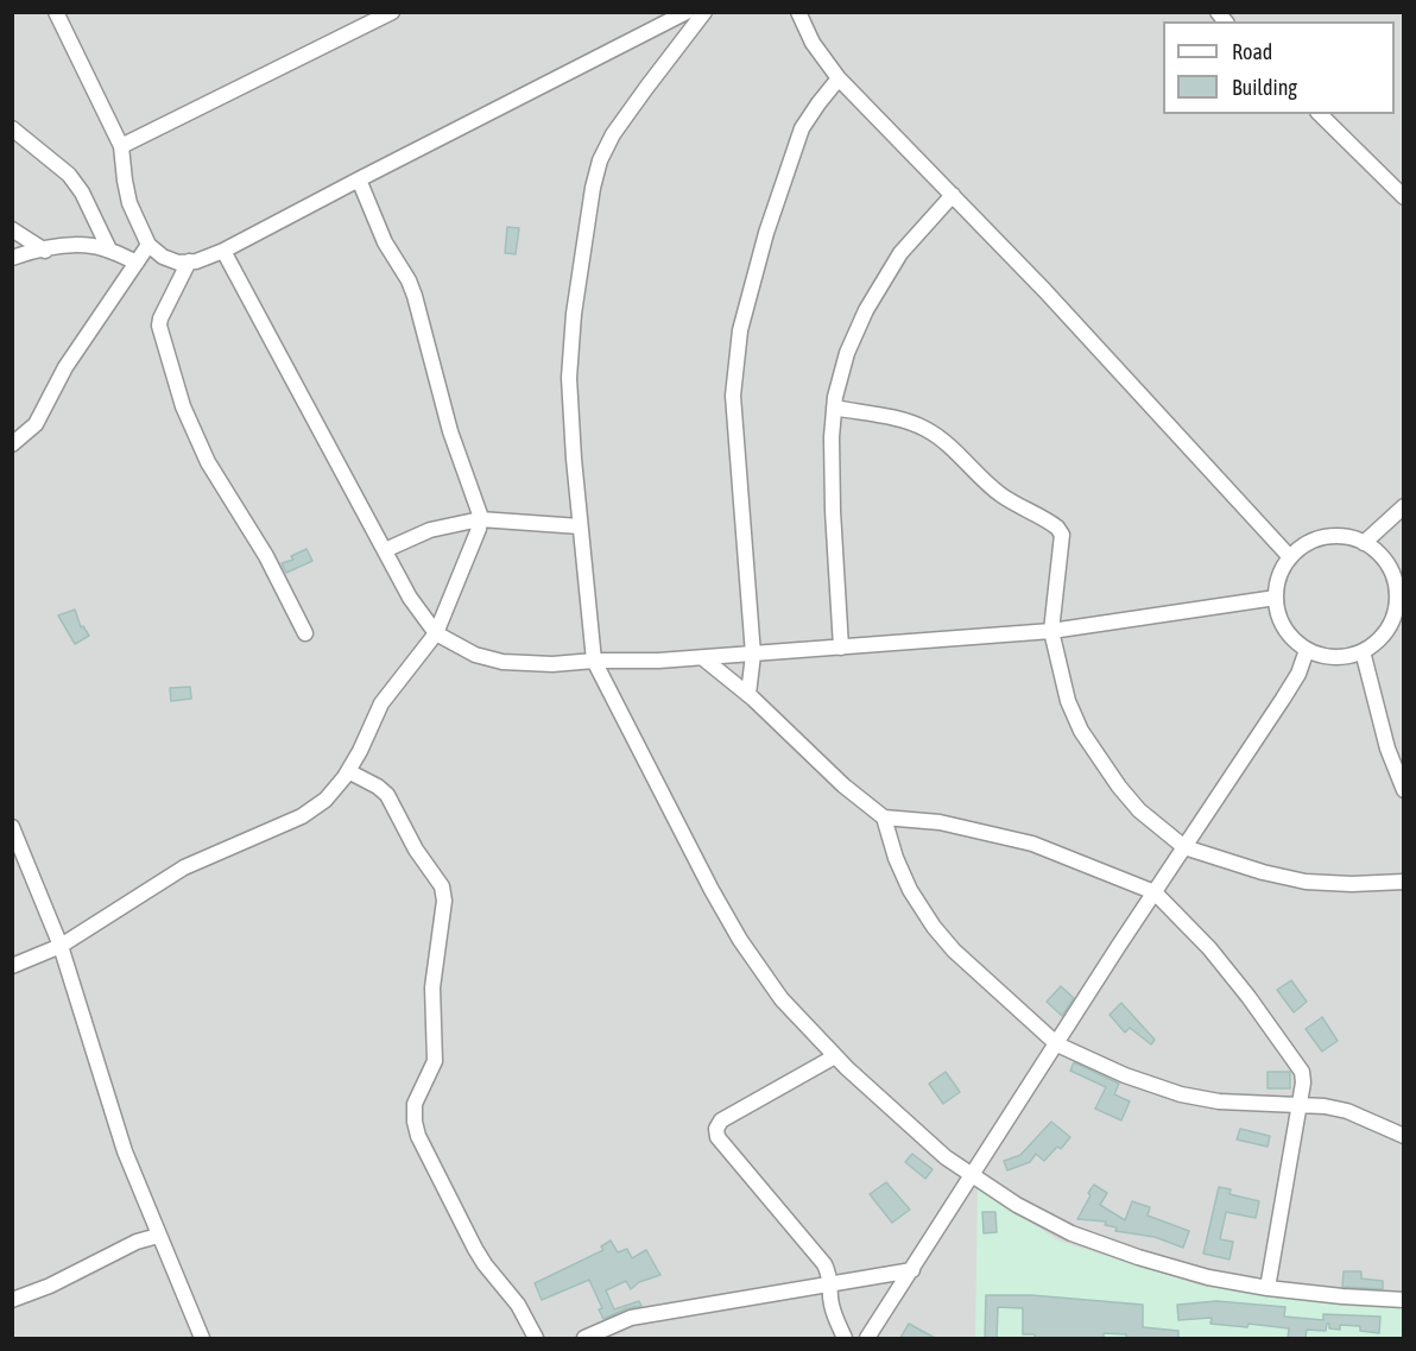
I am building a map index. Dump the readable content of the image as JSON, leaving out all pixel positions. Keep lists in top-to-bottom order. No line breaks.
{"legend":["Road","Building"]}
